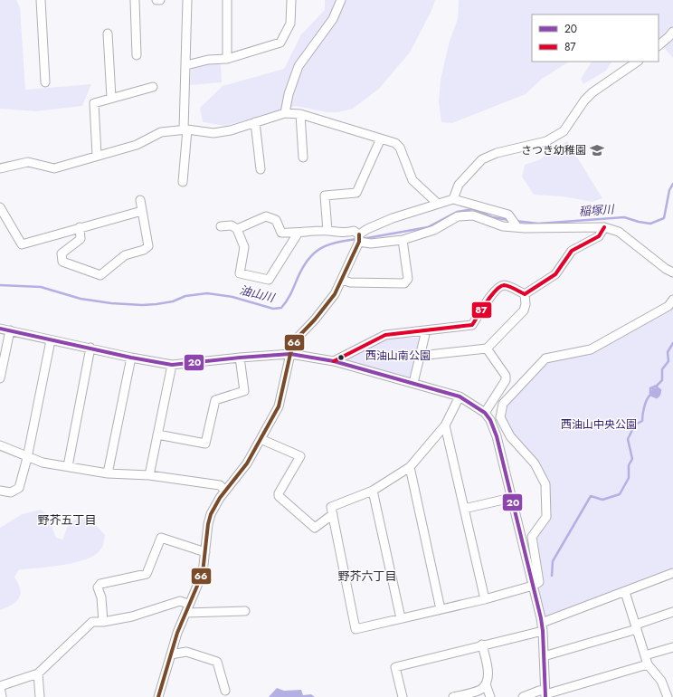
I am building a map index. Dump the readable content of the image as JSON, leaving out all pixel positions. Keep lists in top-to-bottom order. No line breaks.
{"districts":["野芥五丁目","野芥六丁目"],"water":["稲塚川","油山川"],"parks":["西油山南公園","西油山中央公園"],"places":{"school or university":["さつき幼稚園"]},"lines":["transit line 87","transit line 66","transit line 20"],"legend":["20","87"]}
